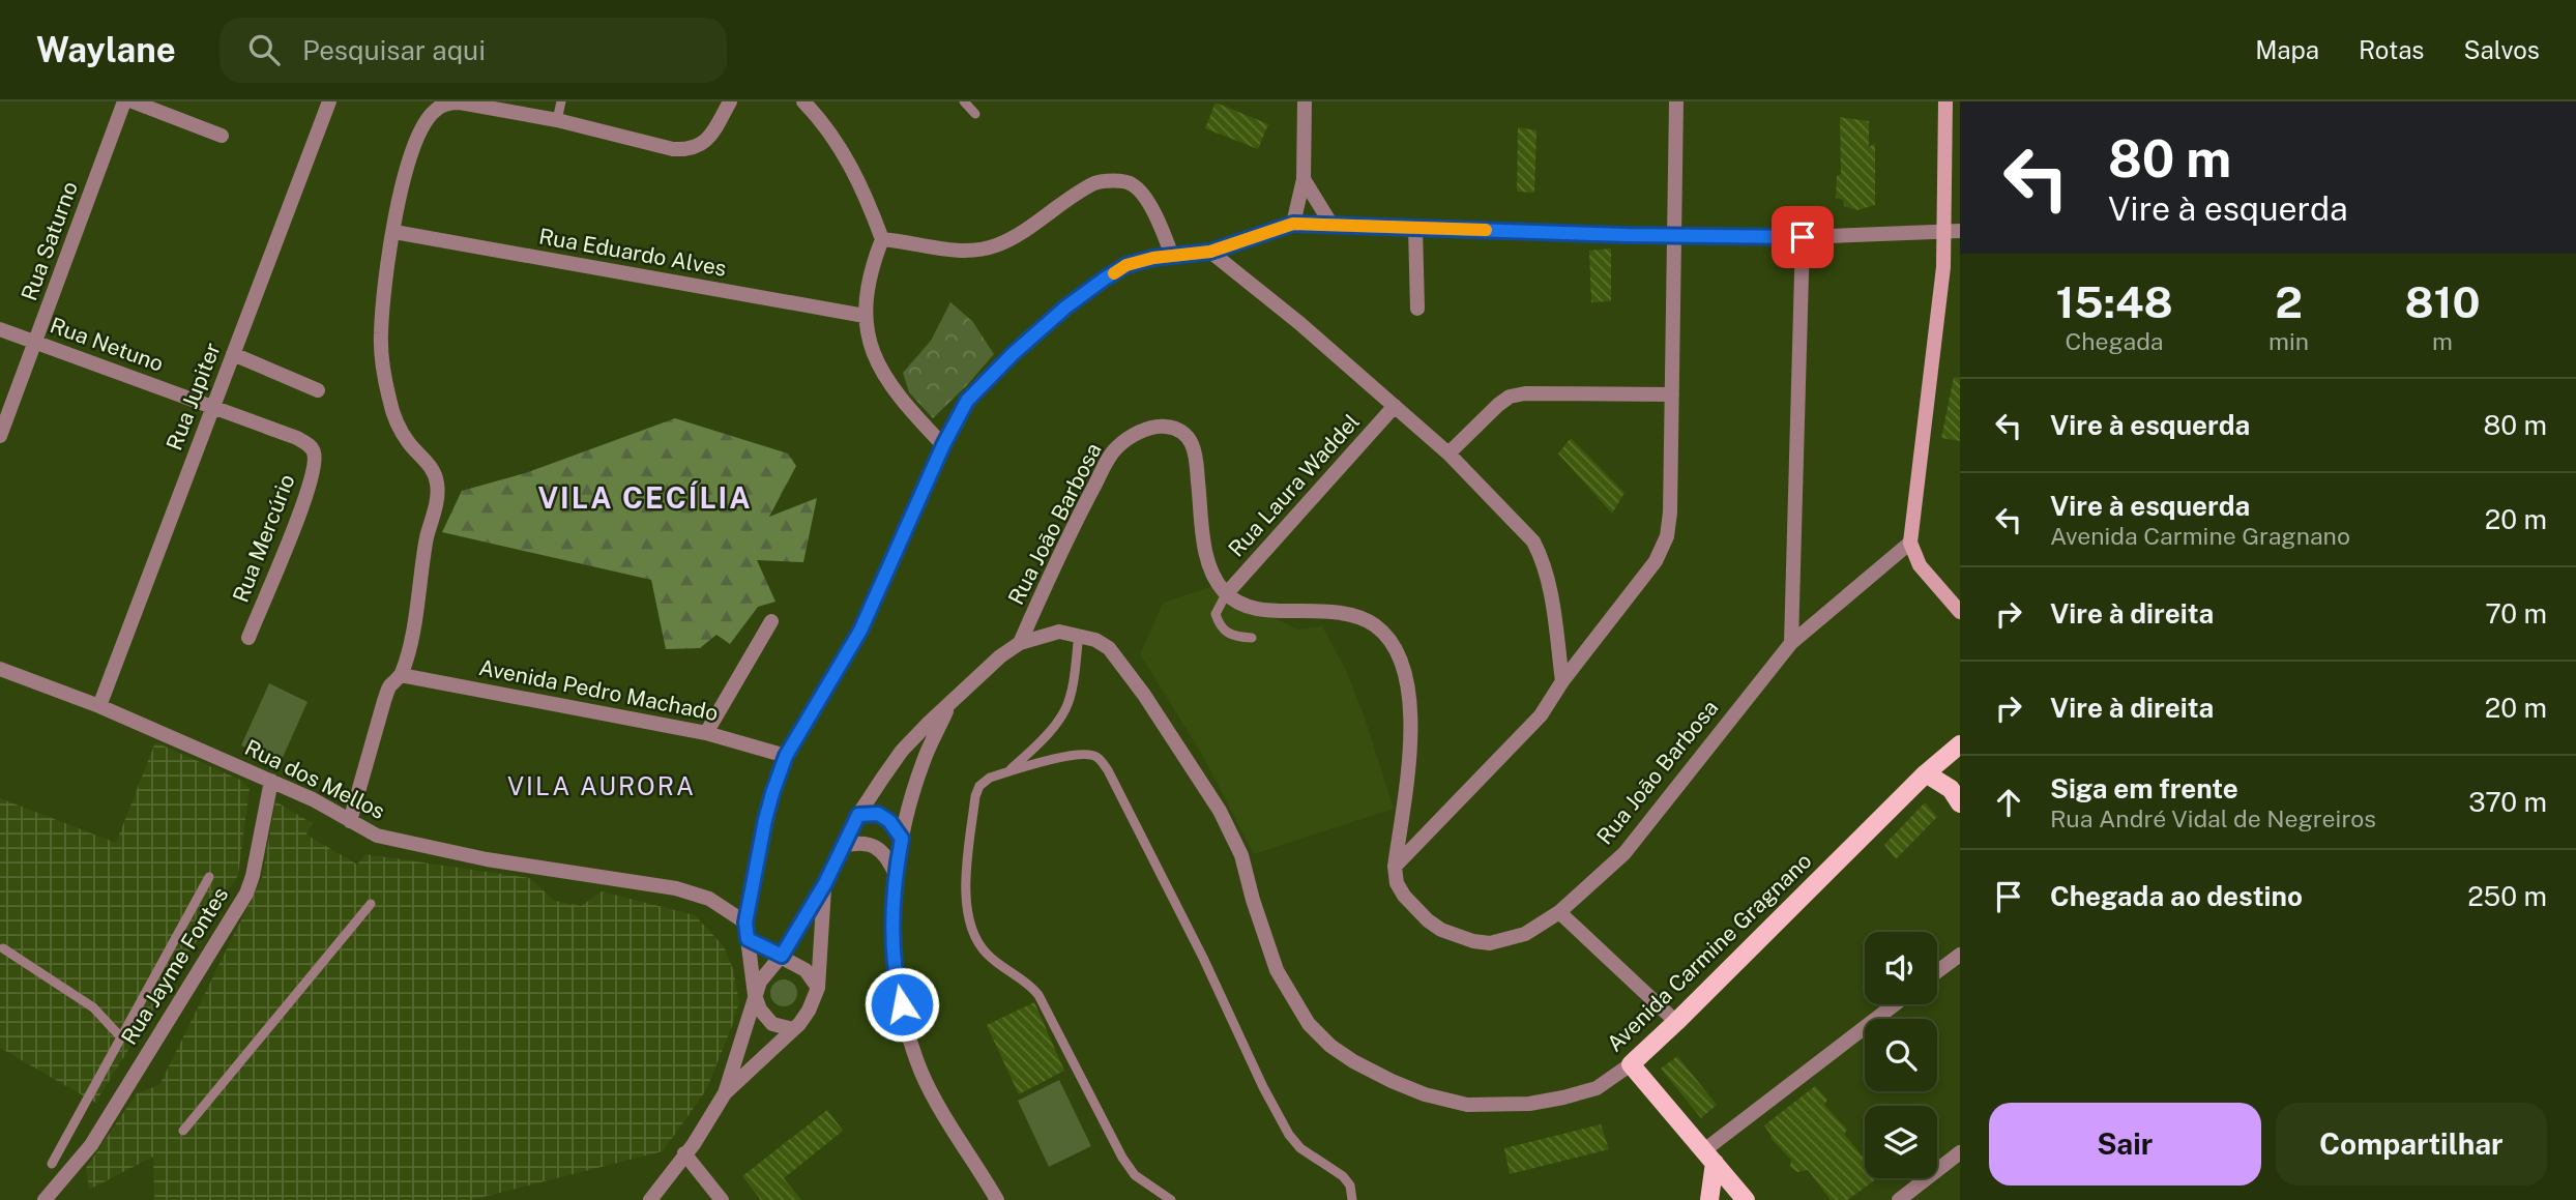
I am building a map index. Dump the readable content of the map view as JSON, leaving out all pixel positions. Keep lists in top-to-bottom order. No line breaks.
{"streets":{"main road":["Avenida Carmine Gragnano"],"street":["Rua Saturno","Rua Eduardo Alves","Rua Netuno","Rua Jupiter","Rua Laura Waddel","Rua João Barbosa","Rua Mercúrio","Avenida Pedro Machado","Rua dos Mellos","Rua Jayme Fontes"]},"crossings":[["Rua Saturno","Rua Netuno"],["Rua Netuno","Rua Jupiter"],["Rua Netuno","Rua Mercúrio"],["Rua Jupiter","Rua dos Mellos"],["Rua Laura Waddel","Rua João Barbosa"],["Rua João Barbosa","Avenida Carmine Gragnano"],["Rua dos Mellos","Rua Jayme Fontes"]],"districts":["VILA CECÍLIA","VILA AURORA"],"page":{"header":"Waylane","search":"Pesquisar aqui","nav":["Mapa","Rotas","Salvos"],"turn":["80 m","Vire à esquerda"],"eta":["15:48","Chegada","2","min","810","m"],"list":[{"name":"Vire à esquerda","value":"80 m"},{"name":"Vire à esquerda","note":"Avenida Carmine Gragnano","value":"20 m"},{"name":"Vire à direita","value":"70 m"},{"name":"Vire à direita","value":"20 m"},{"name":"Siga em frente","note":"Rua André Vidal de Negreiros","value":"370 m"},{"name":"Chegada ao destino","value":"250 m"}],"buttons":["Sair","Compartilhar"]}}
